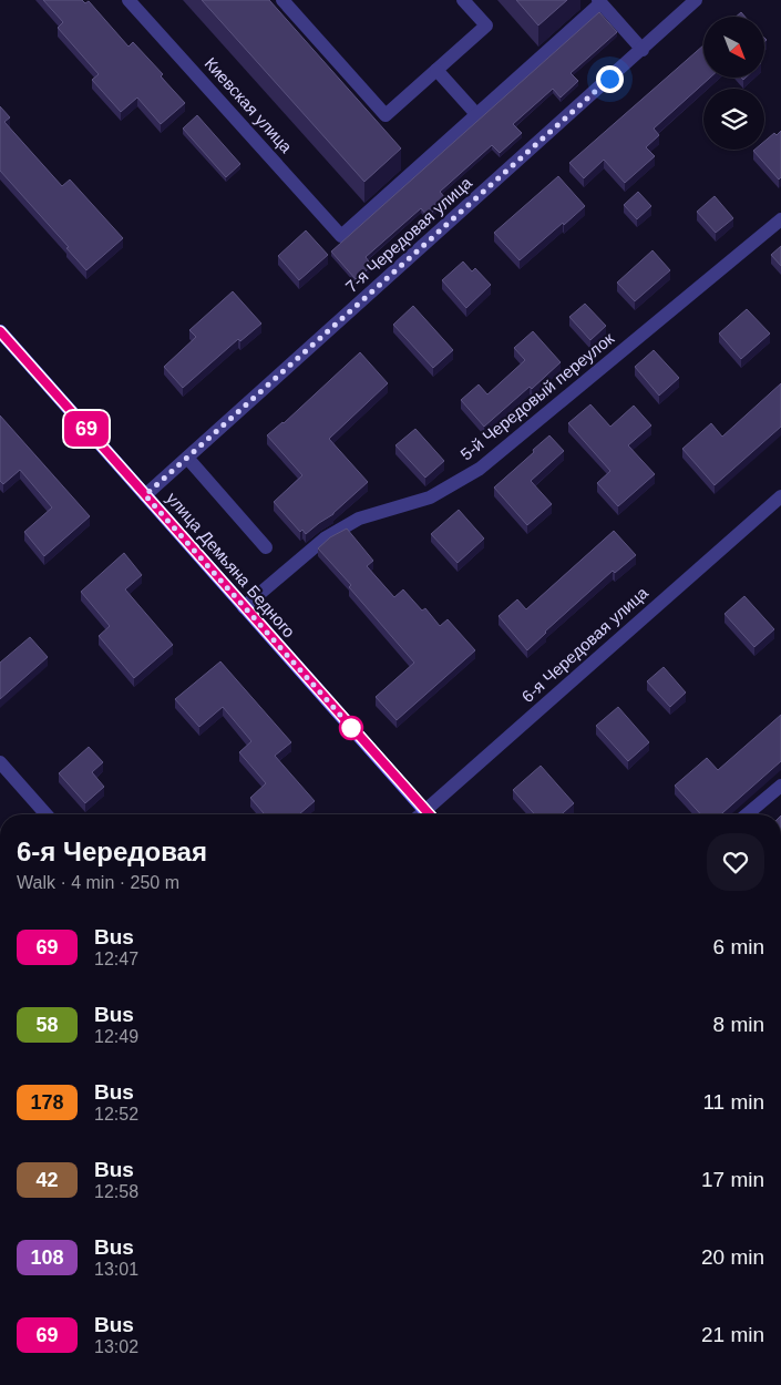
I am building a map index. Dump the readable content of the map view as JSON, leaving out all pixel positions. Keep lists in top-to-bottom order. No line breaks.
{"streets":{"main road":["улица Демьяна Бедного"],"street":["Киевская улица","7-я Чередовая улица","5-й Чередовый переулок","6-я Чередовая улица"]},"crossings":[["7-я Чередовая улица","улица Демьяна Бедного"],["5-й Чередовый переулок","улица Демьяна Бедного"]],"lines":["bus line 69"],"north":"bottom right","page":{"on_map":"69","heading":["6-я Чередовая","Walk · 4 min · 250 m"],"list":[{"mark":"69","name":"Bus","note":"12:47","value":"6 min"},{"mark":"58","name":"Bus","note":"12:49","value":"8 min"},{"mark":"178","name":"Bus","note":"12:52","value":"11 min"},{"mark":"42","name":"Bus","note":"12:58","value":"17 min"},{"mark":"108","name":"Bus","note":"13:01","value":"20 min"},{"mark":"69","name":"Bus","note":"13:02","value":"21 min"}]}}
